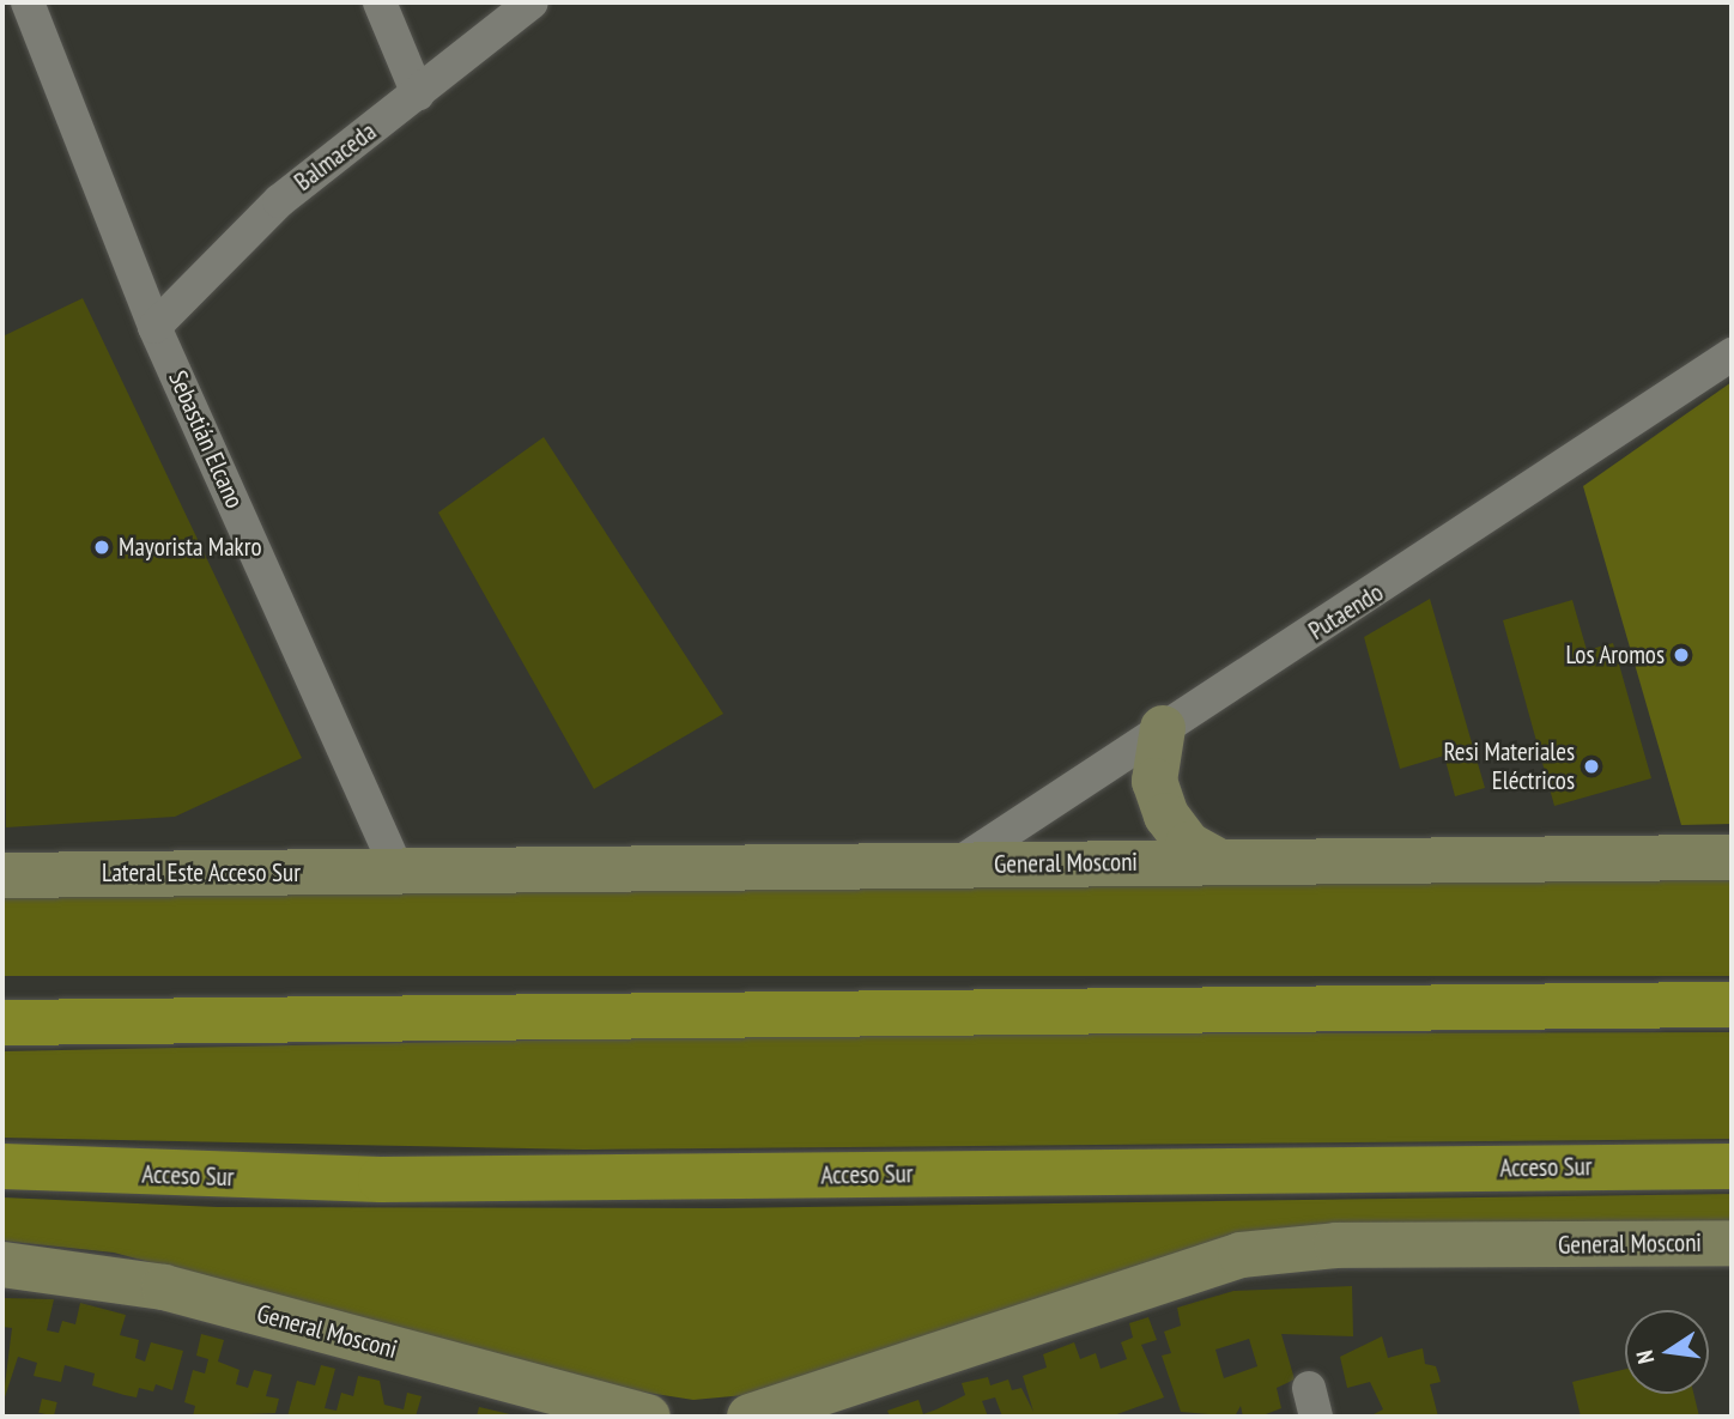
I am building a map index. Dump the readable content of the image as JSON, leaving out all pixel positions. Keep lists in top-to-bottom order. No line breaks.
{"streets":{"highway":["Acceso Sur"],"street":["Balmaceda","Sebastián Elcano","Putaendo","General Mosconi","Lateral Este Acceso Sur"]},"crossings":[["Balmaceda","Sebastián Elcano"],["Sebastián Elcano","General Mosconi"],["Sebastián Elcano","Lateral Este Acceso Sur"],["Putaendo","General Mosconi"],["General Mosconi","Lateral Este Acceso Sur"]],"places":["Mayorista Makro","Los Aromos","Resi Materiales Eléctricos"],"north":"left"}
